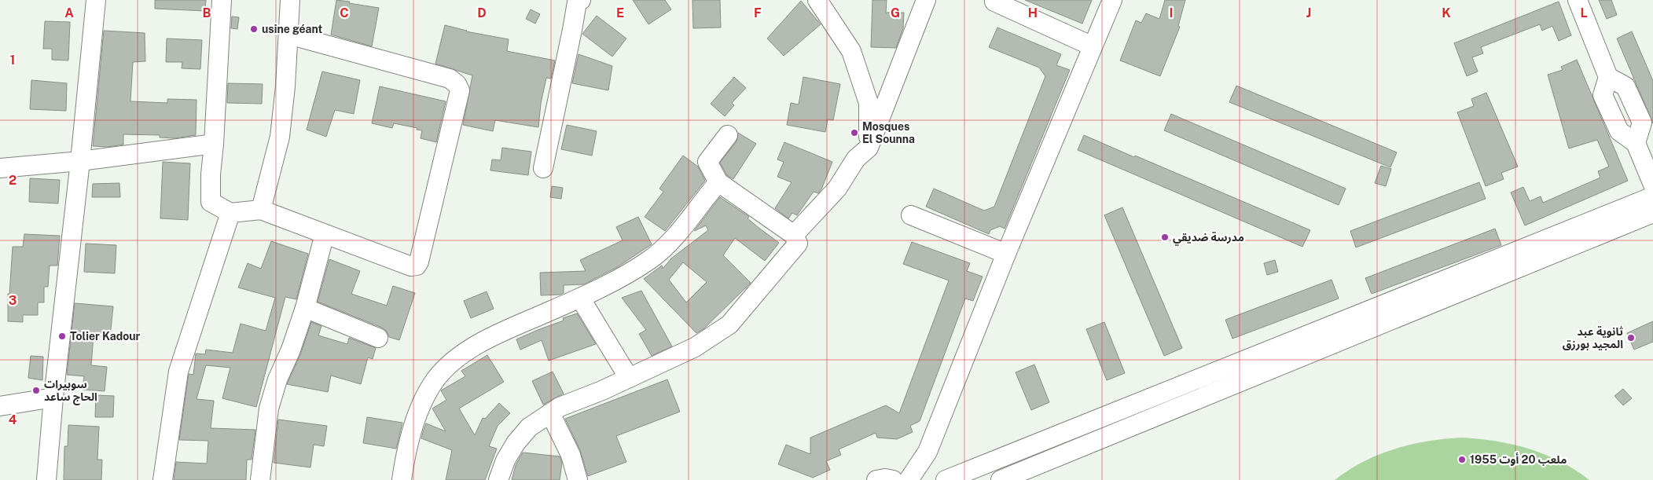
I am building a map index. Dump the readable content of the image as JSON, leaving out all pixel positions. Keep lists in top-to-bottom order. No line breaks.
{"places":["usine géant","Mosques El Sounna","مدرسة ضديقي","Tolier Kadour","ثانوية عبد المجيد بورزق","سوبيرات الحاج ساعد","ملعب 20 أوت 1955"],"grid":{"columns":["A","B","C","D","E","F","G","H","I","J","K","L"],"rows":["1","2","3","4"]}}
